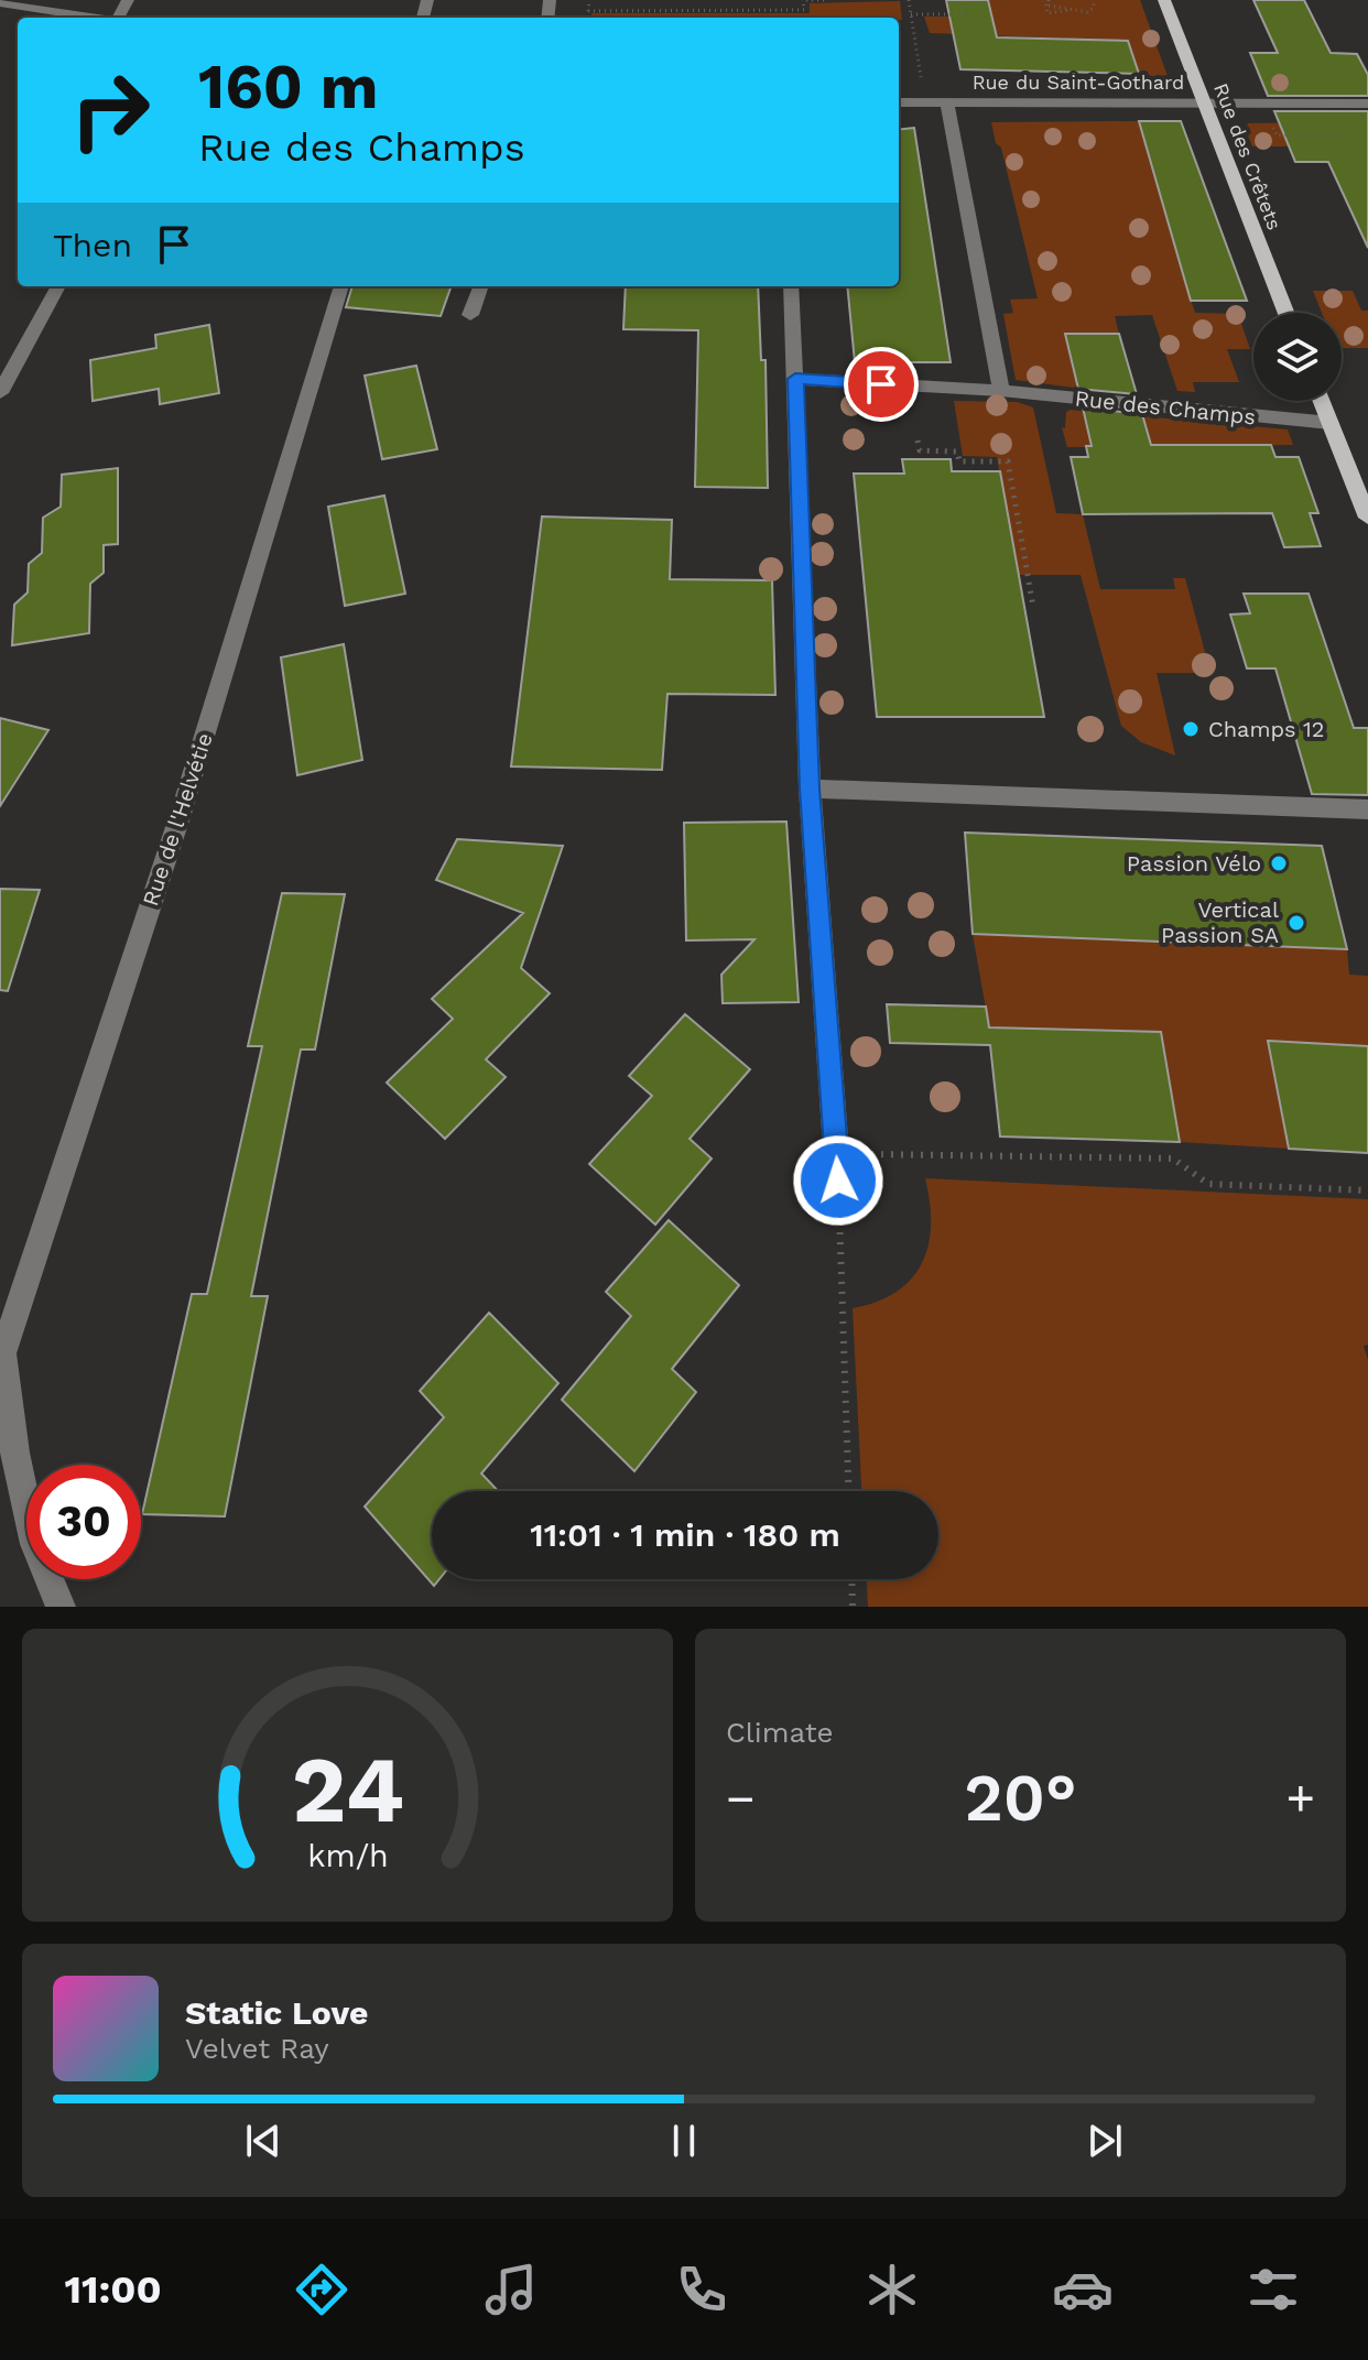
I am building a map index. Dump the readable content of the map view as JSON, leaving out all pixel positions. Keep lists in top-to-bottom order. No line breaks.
{"streets":{"main road":["Rue des Crêtets"],"street":["Rue du Saint-Gothard","Rue des Champs","Rue de l'Helvétie"]},"crossings":[["Rue du Saint-Gothard","Rue des Crêtets"]],"places":["Champs 12","Passion Vélo","Vertical Passion SA"],"page":{"turn":["160 m","Rue des Champs"],"then":"Then","limit":"30","trip":"11:01 · 1 min · 180 m","tile":"Climate","heat":["−","20°","+"],"song":["Static Love","Velvet Ray"],"tabs":"11:00","gauge":["24","km/h"]}}
